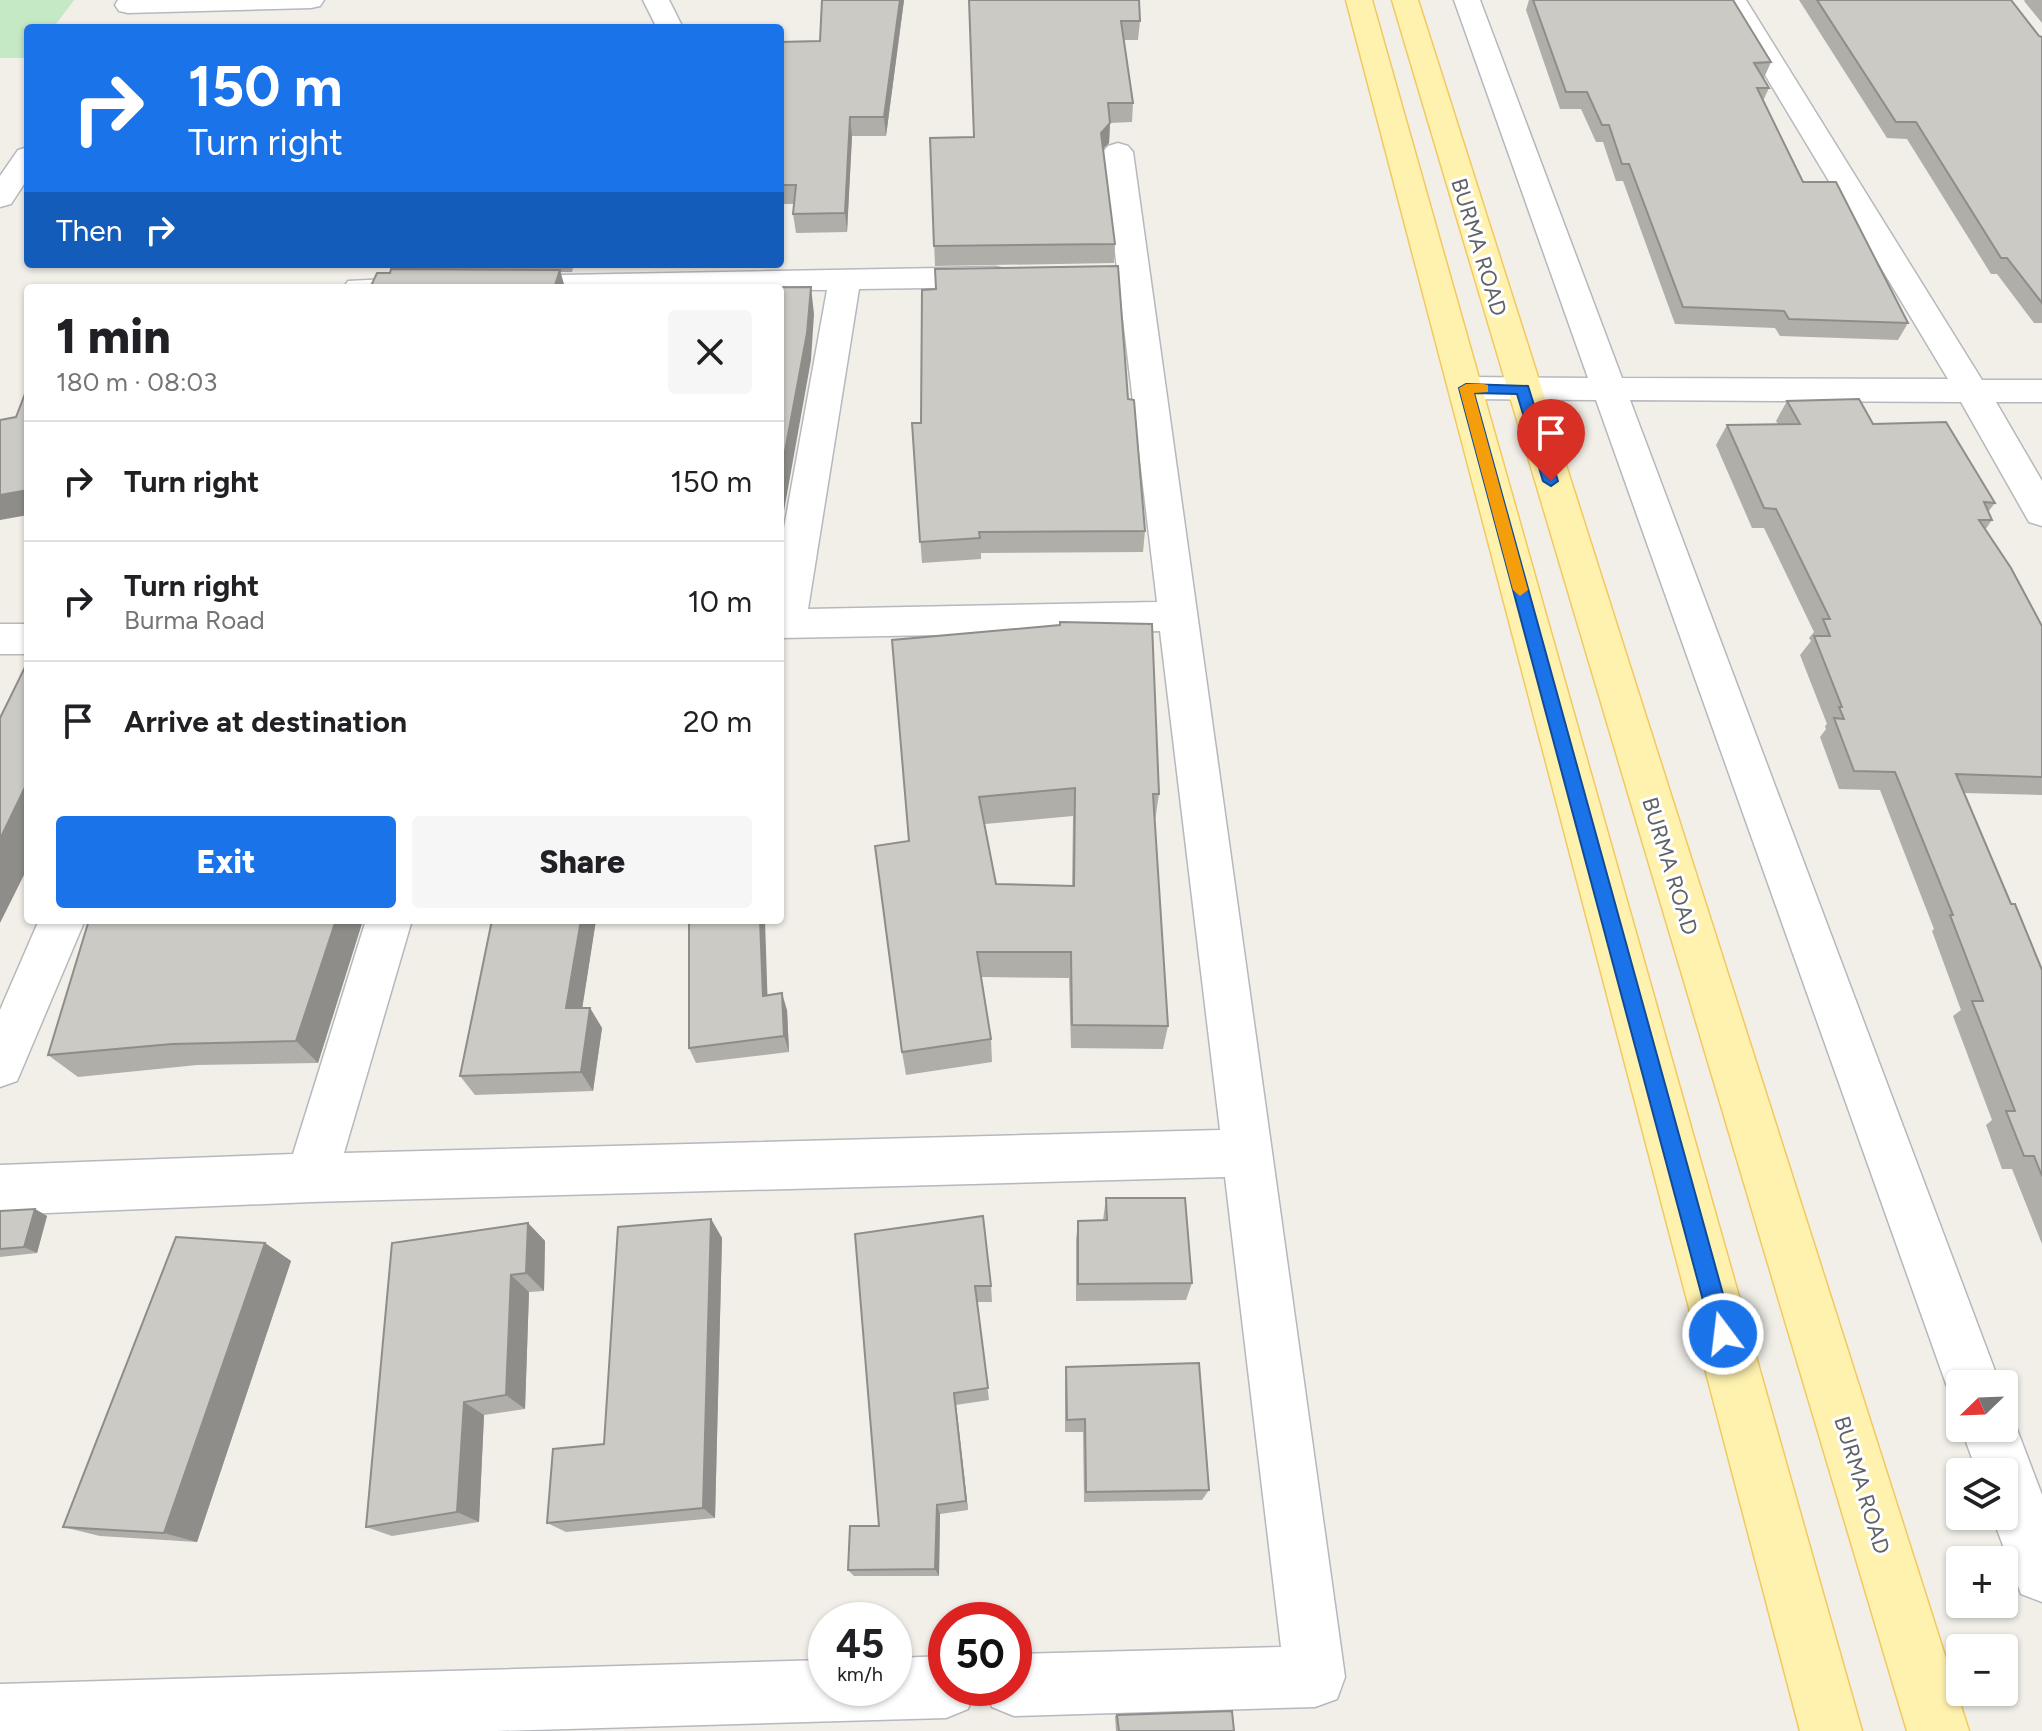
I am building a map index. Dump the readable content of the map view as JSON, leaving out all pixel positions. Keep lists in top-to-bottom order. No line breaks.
{"streets":{"main road":["BURMA ROAD"]},"north":"bottom left","page":{"turn":["150 m","Turn right"],"then":"Then","heading":["1 min","180 m · 08:03"],"list":[{"name":"Turn right","value":"150 m"},{"name":"Turn right","note":"Burma Road","value":"10 m"},{"name":"Arrive at destination","value":"20 m"}],"buttons":["Exit","Share"],"map_buttons":["+","−"],"speed":"45 km/h","limit":"50"}}
